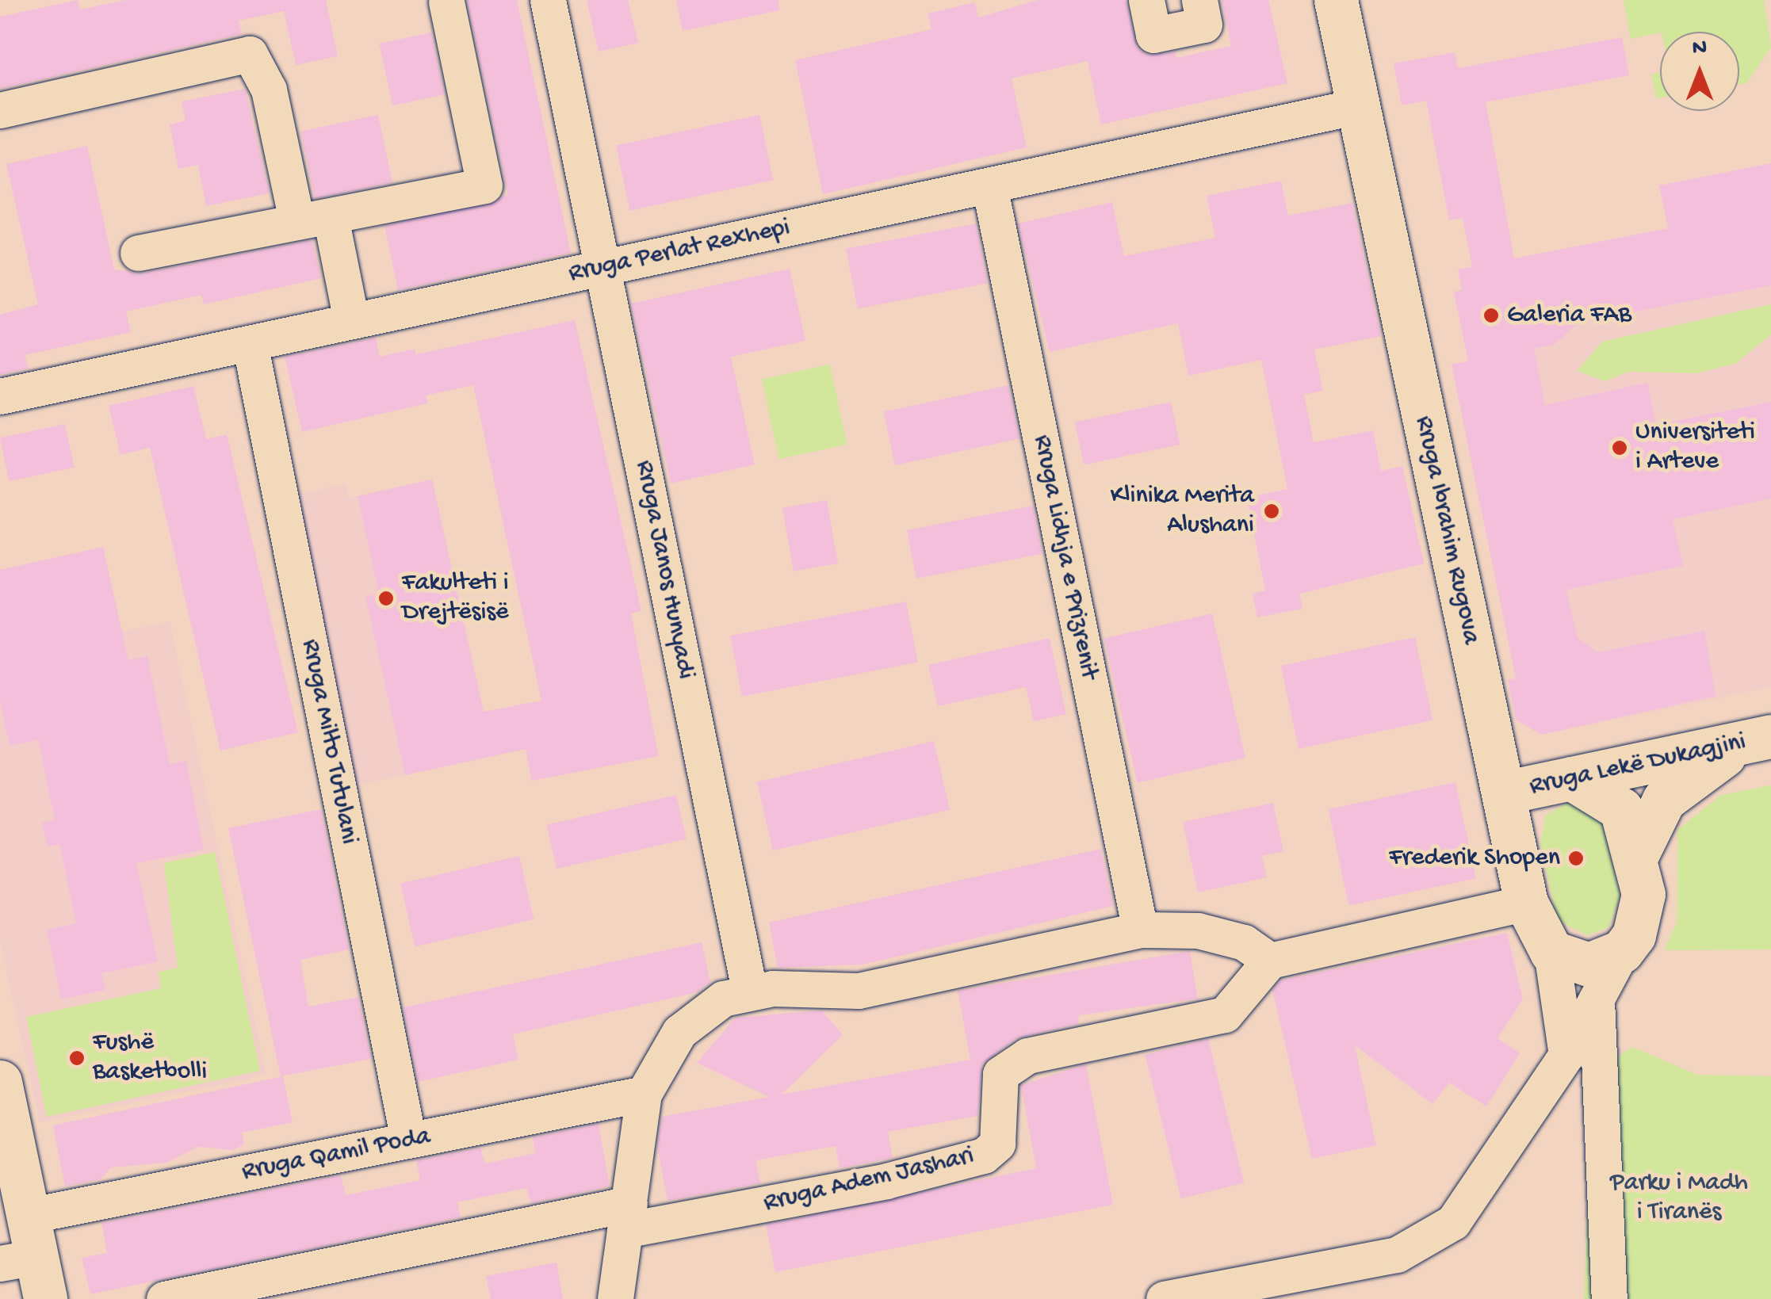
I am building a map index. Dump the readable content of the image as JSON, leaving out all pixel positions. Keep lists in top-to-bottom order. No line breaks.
{"streets":{"street":["Rruga Perlat Rexhepi","Rruga Ibrahim Rugova","Rruga Lidhja e Prizrenit","Rruga Janos Hunyadi","Rruga Milto Tutulani","Rruga Lekë Dukagjini","Rruga Qamil Poda","Rruga Adem Jashari"]},"crossings":[["Rruga Perlat Rexhepi","Rruga Ibrahim Rugova"],["Rruga Perlat Rexhepi","Rruga Lidhja e Prizrenit"],["Rruga Perlat Rexhepi","Rruga Janos Hunyadi"],["Rruga Perlat Rexhepi","Rruga Milto Tutulani"],["Rruga Ibrahim Rugova","Rruga Lekë Dukagjini"],["Rruga Milto Tutulani","Rruga Qamil Poda"]],"parks":["Parku i Madh i Tiranës"],"places":["Galeria FAB","Universiteti i Arteve","Klinika Merita Alushani","Fakulteti i Drejtësisë","Frederik Shopen","Fushë Basketbolli"],"north":"top"}
